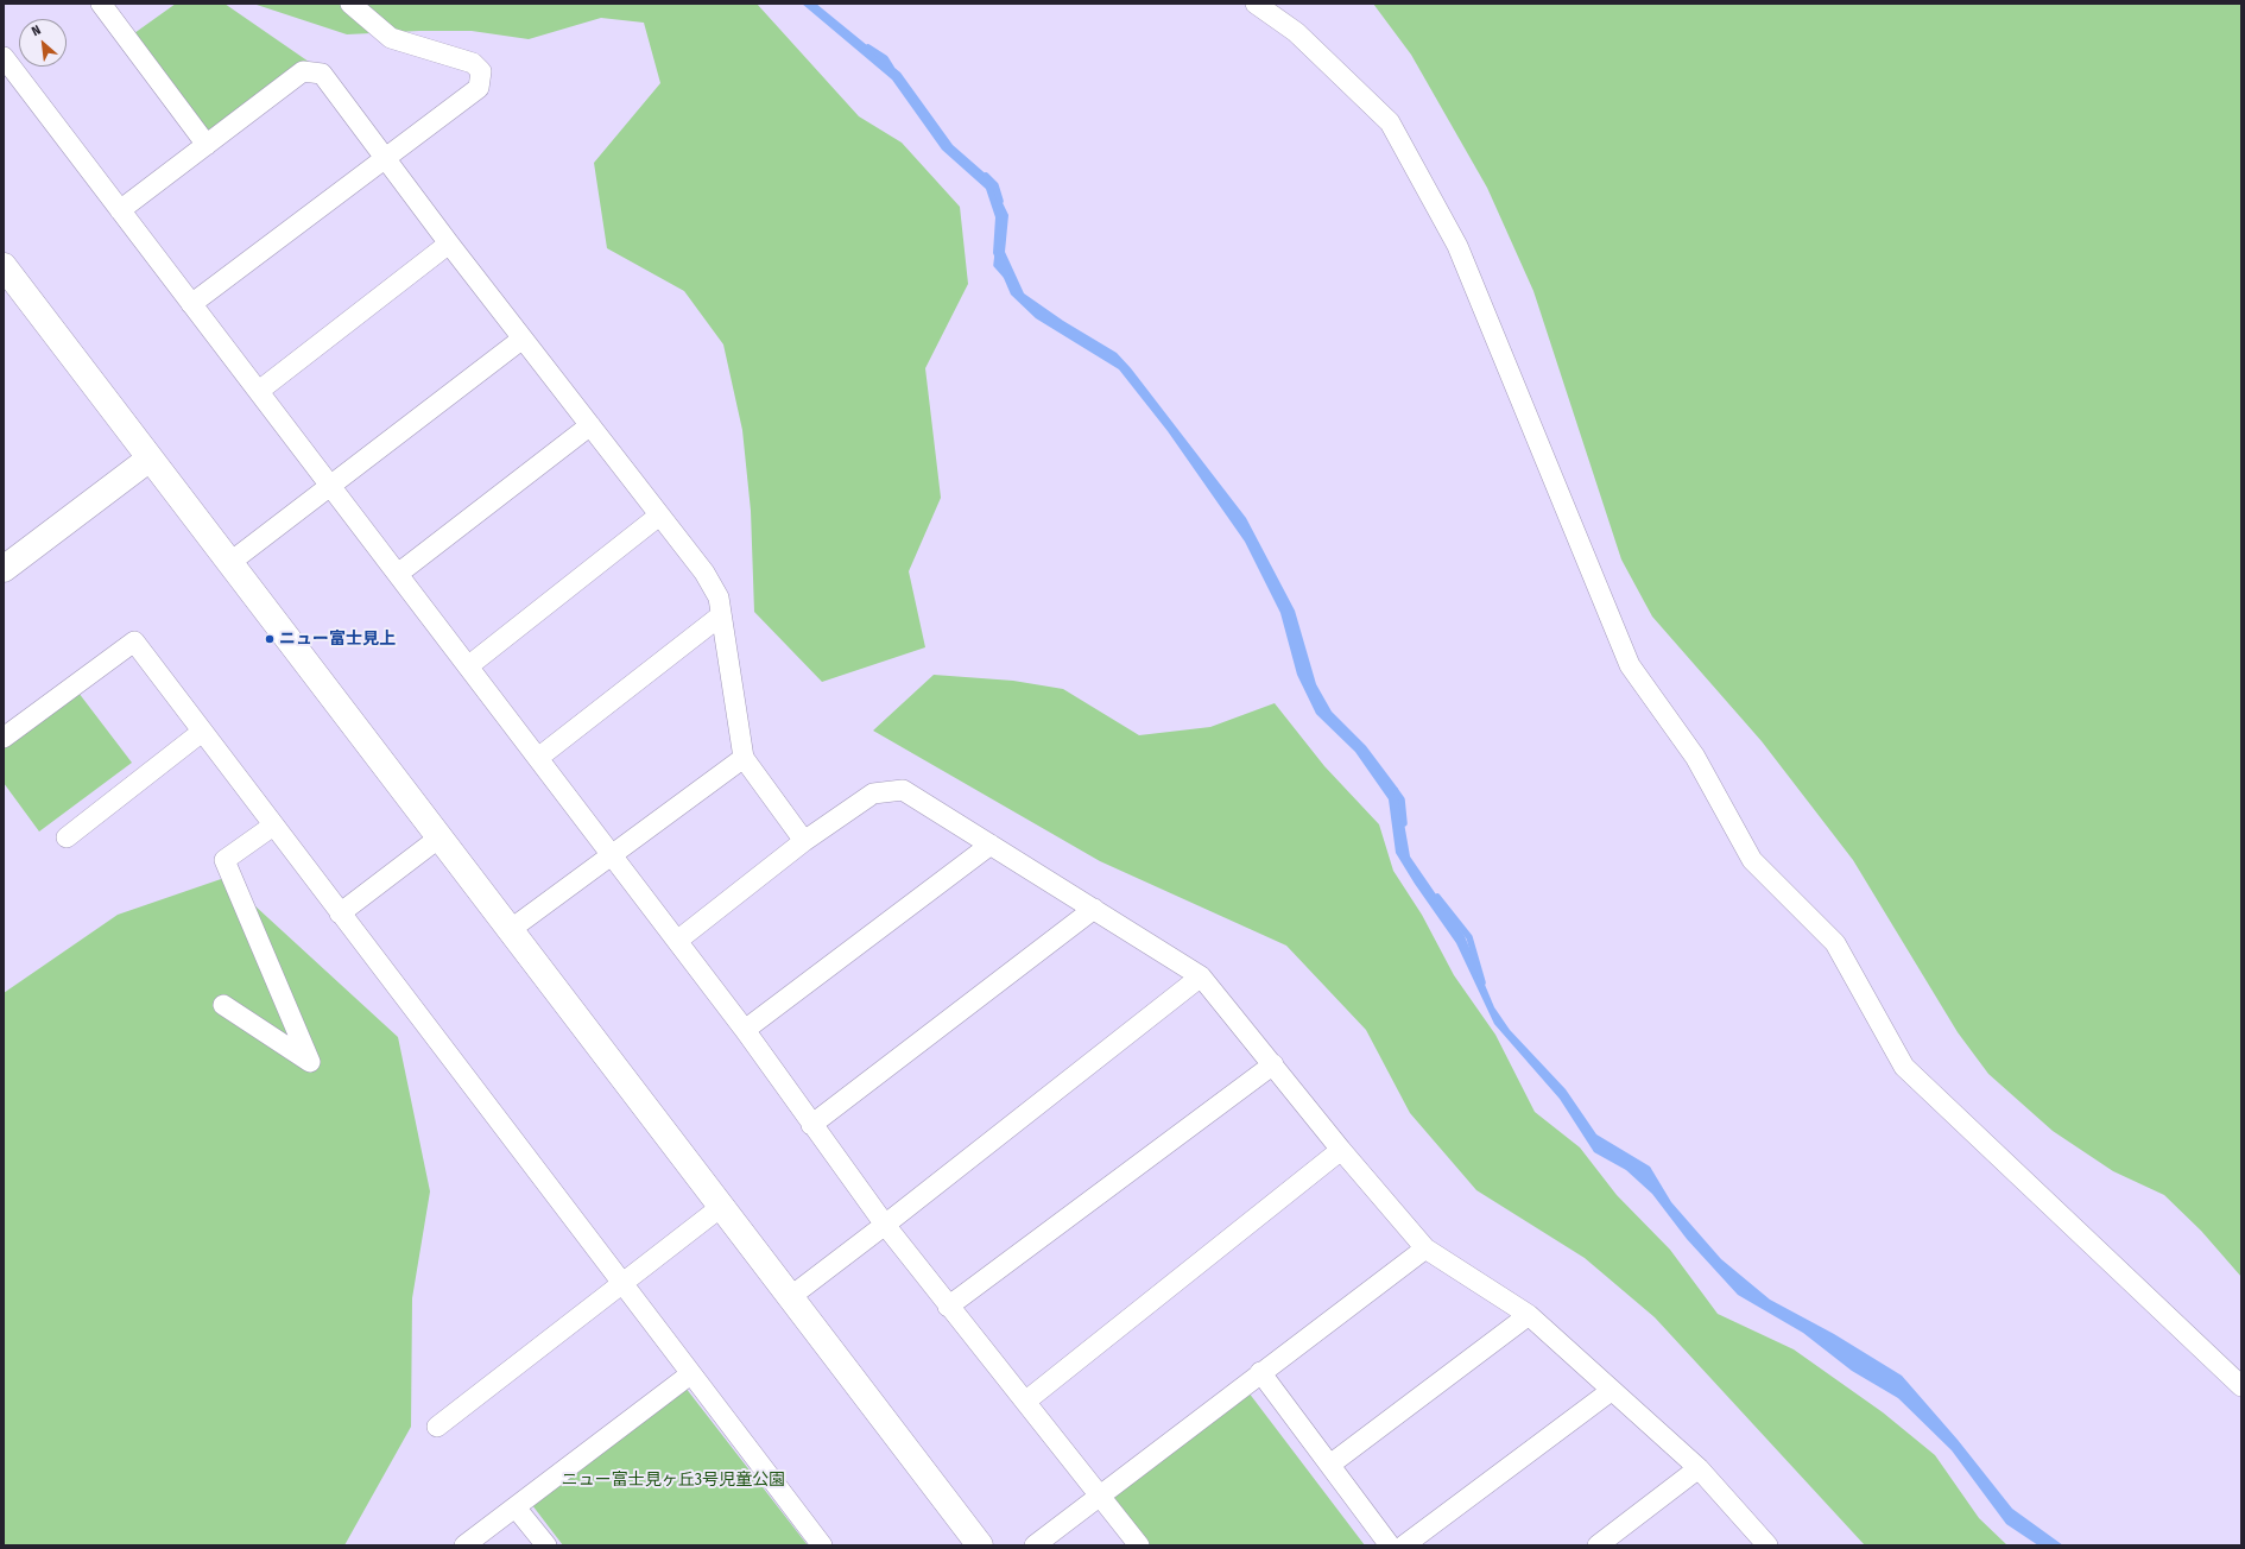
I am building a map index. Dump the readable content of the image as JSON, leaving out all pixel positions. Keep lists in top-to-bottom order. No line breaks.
{"parks":["ニュー富士見ヶ丘3号児童公園"],"places":["ニュー富士見上"],"north":"top left"}
